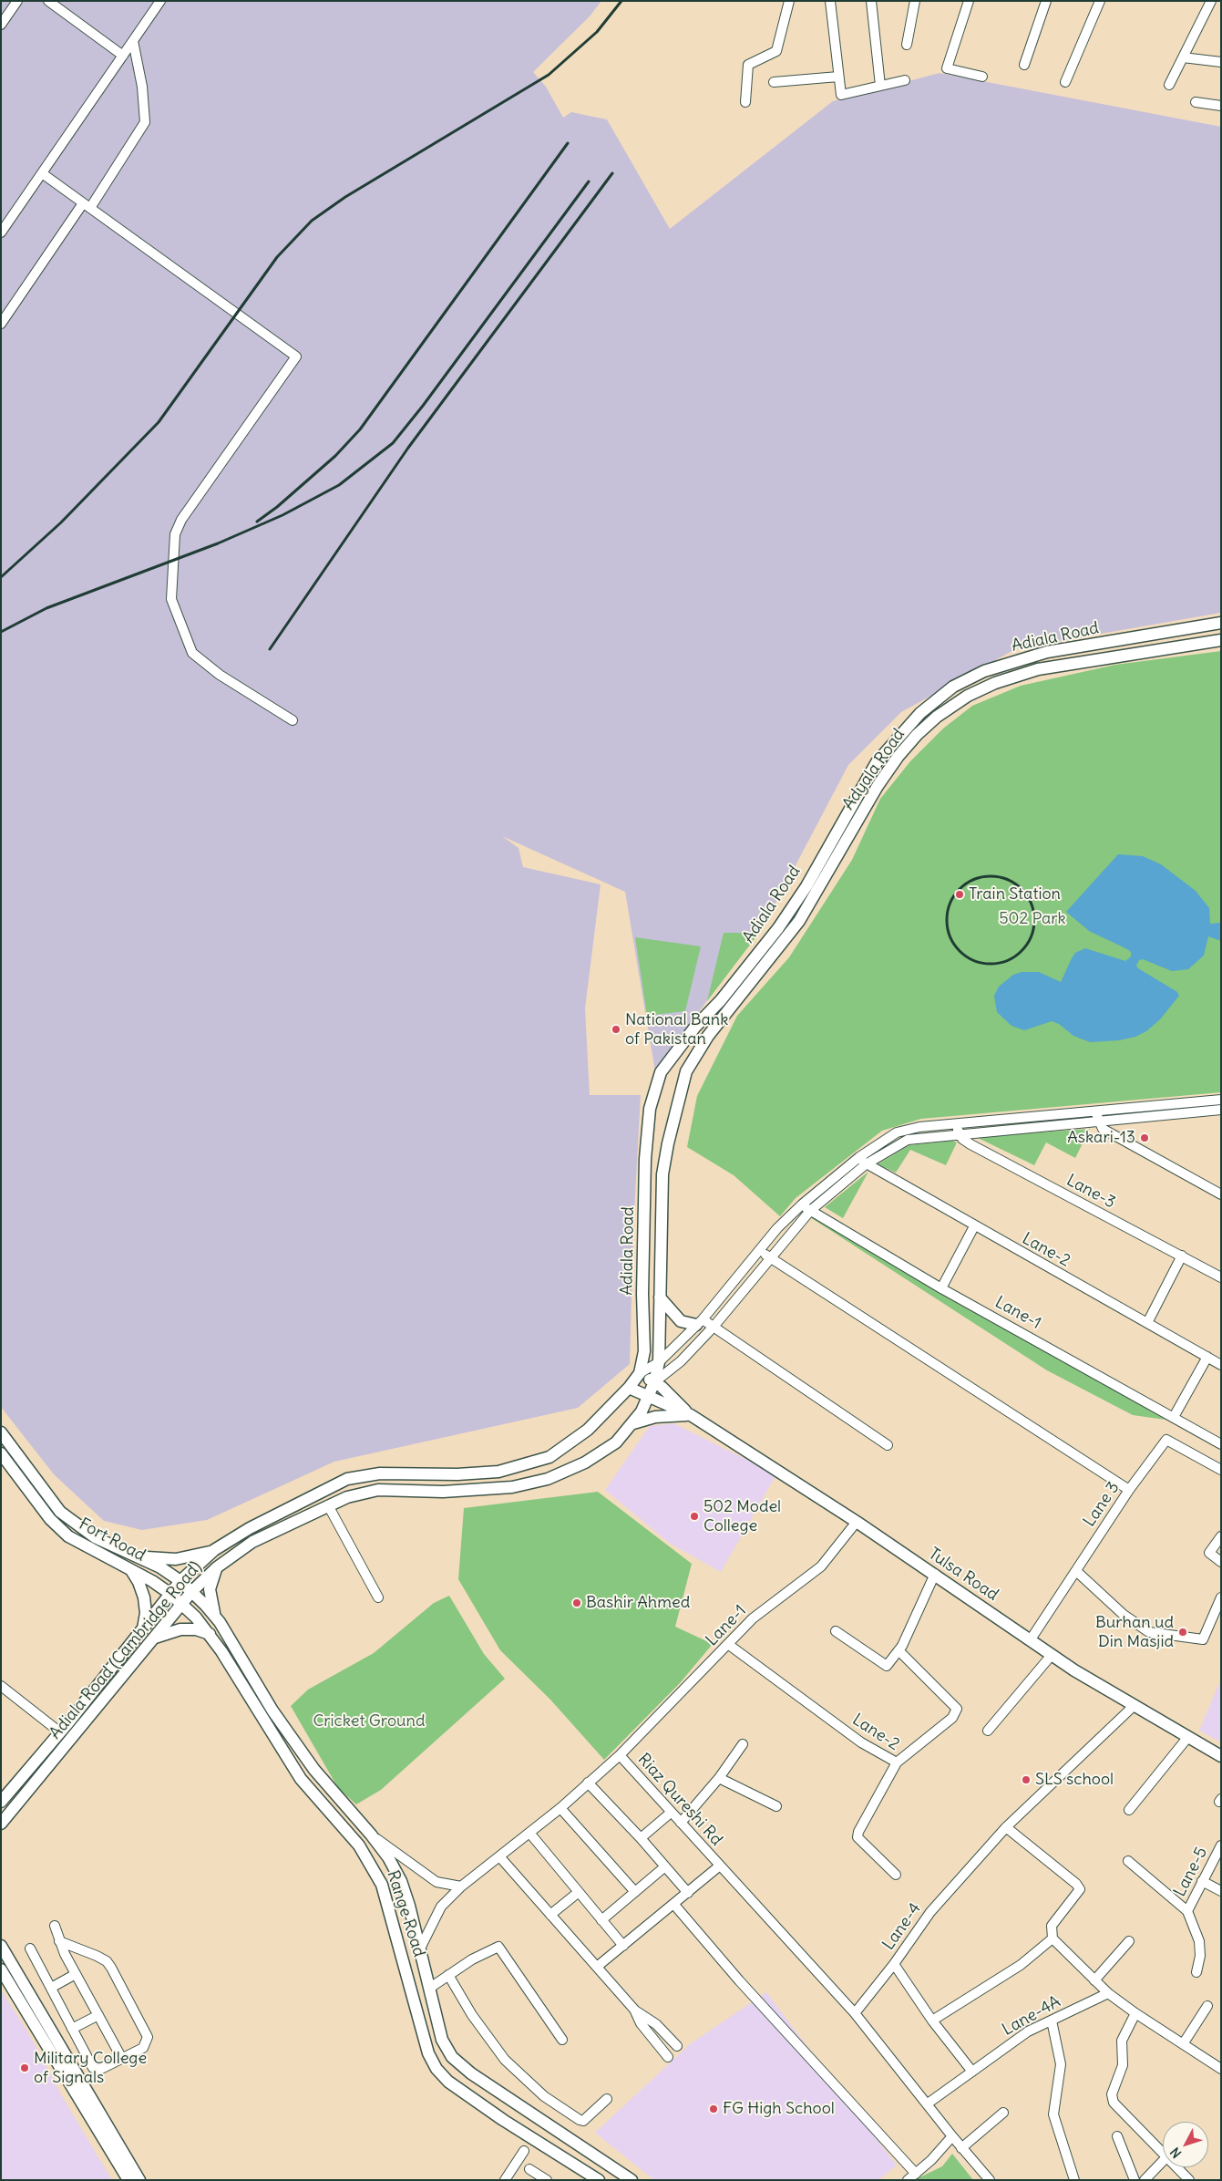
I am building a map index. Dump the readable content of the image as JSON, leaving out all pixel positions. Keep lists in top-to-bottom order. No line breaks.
{"streets":{"main road":["Adiala Road","Adyala Road","Fort Road","Tulsa Road","Adiala Road (Cambridge Road)","Range Road"],"street":["Lane-3","Lane-2","Lane-1","Lane 3","Riaz Qureshi Rd","Lane-5","Lane-4","Lane-4A"]},"crossings":[["Adiala Road","Adyala Road"],["Adiala Road","Tulsa Road"],["Adiala Road","Adiala Road (Cambridge Road)"],["Lane-2","Lane-1"],["Lane-1","Tulsa Road"],["Lane-1","Riaz Qureshi Rd"],["Lane 3","Tulsa Road"],["Fort Road","Adiala Road (Cambridge Road)"],["Fort Road","Range Road"],["Tulsa Road","Adiala Road (Cambridge Road)"],["Tulsa Road","Lane-4"],["Adiala Road (Cambridge Road)","Range Road"],["Riaz Qureshi Rd","Lane-4"]],"parks":["502 Park","Cricket Ground"],"places":["Train Station","National Bank of Pakistan","Askari-13","502 Model College","Bashir Ahmed","Burhan ud Din Masjid","SLS school","Military College of Signals","FG High School"],"north":"bottom left"}
